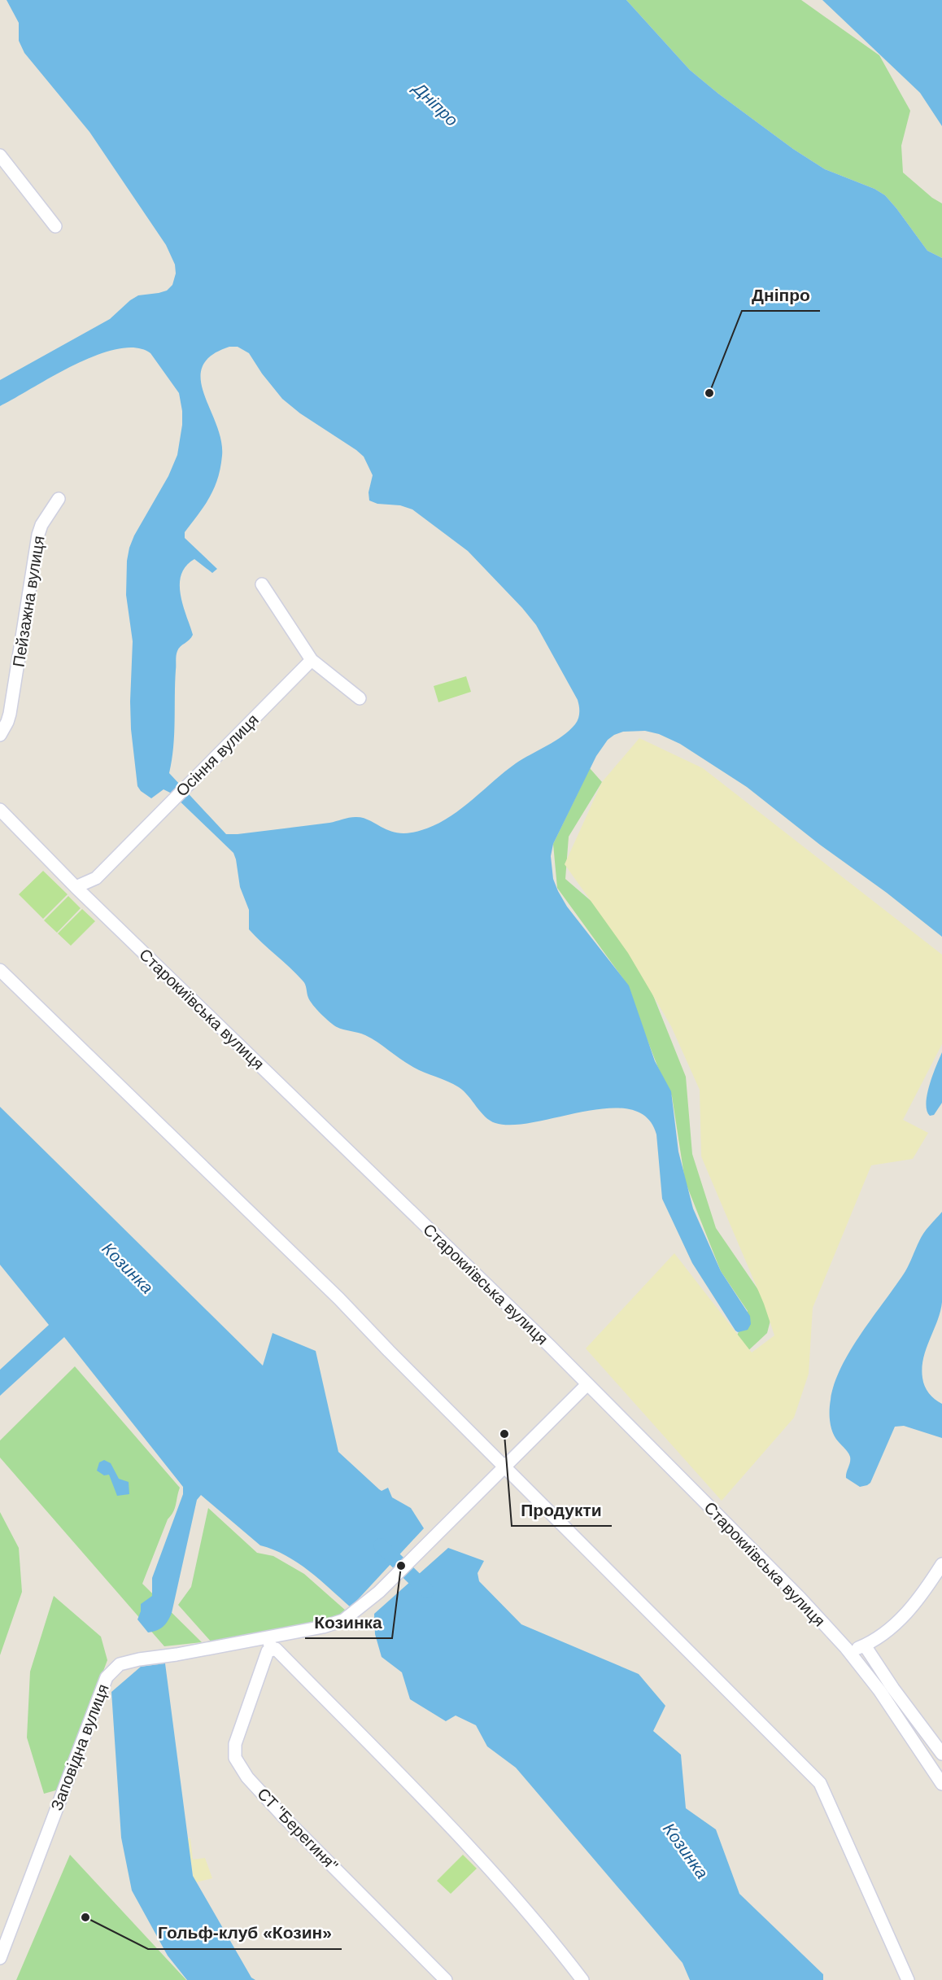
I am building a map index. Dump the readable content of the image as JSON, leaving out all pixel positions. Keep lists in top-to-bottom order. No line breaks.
{"streets":{"street":["Пейзажна вулиця","Осіння вулиця","Старокиївська вулиця","Заповідна вулиця","СТ \"Берегиня\""]},"crossings":[["Осіння вулиця","Старокиївська вулиця"],["Старокиївська вулиця","Заповідна вулиця"]],"water":["Дніпро","Козинка"],"places":["Дніпро","Продукти","Козинка","Гольф-клуб «Козин»"]}
